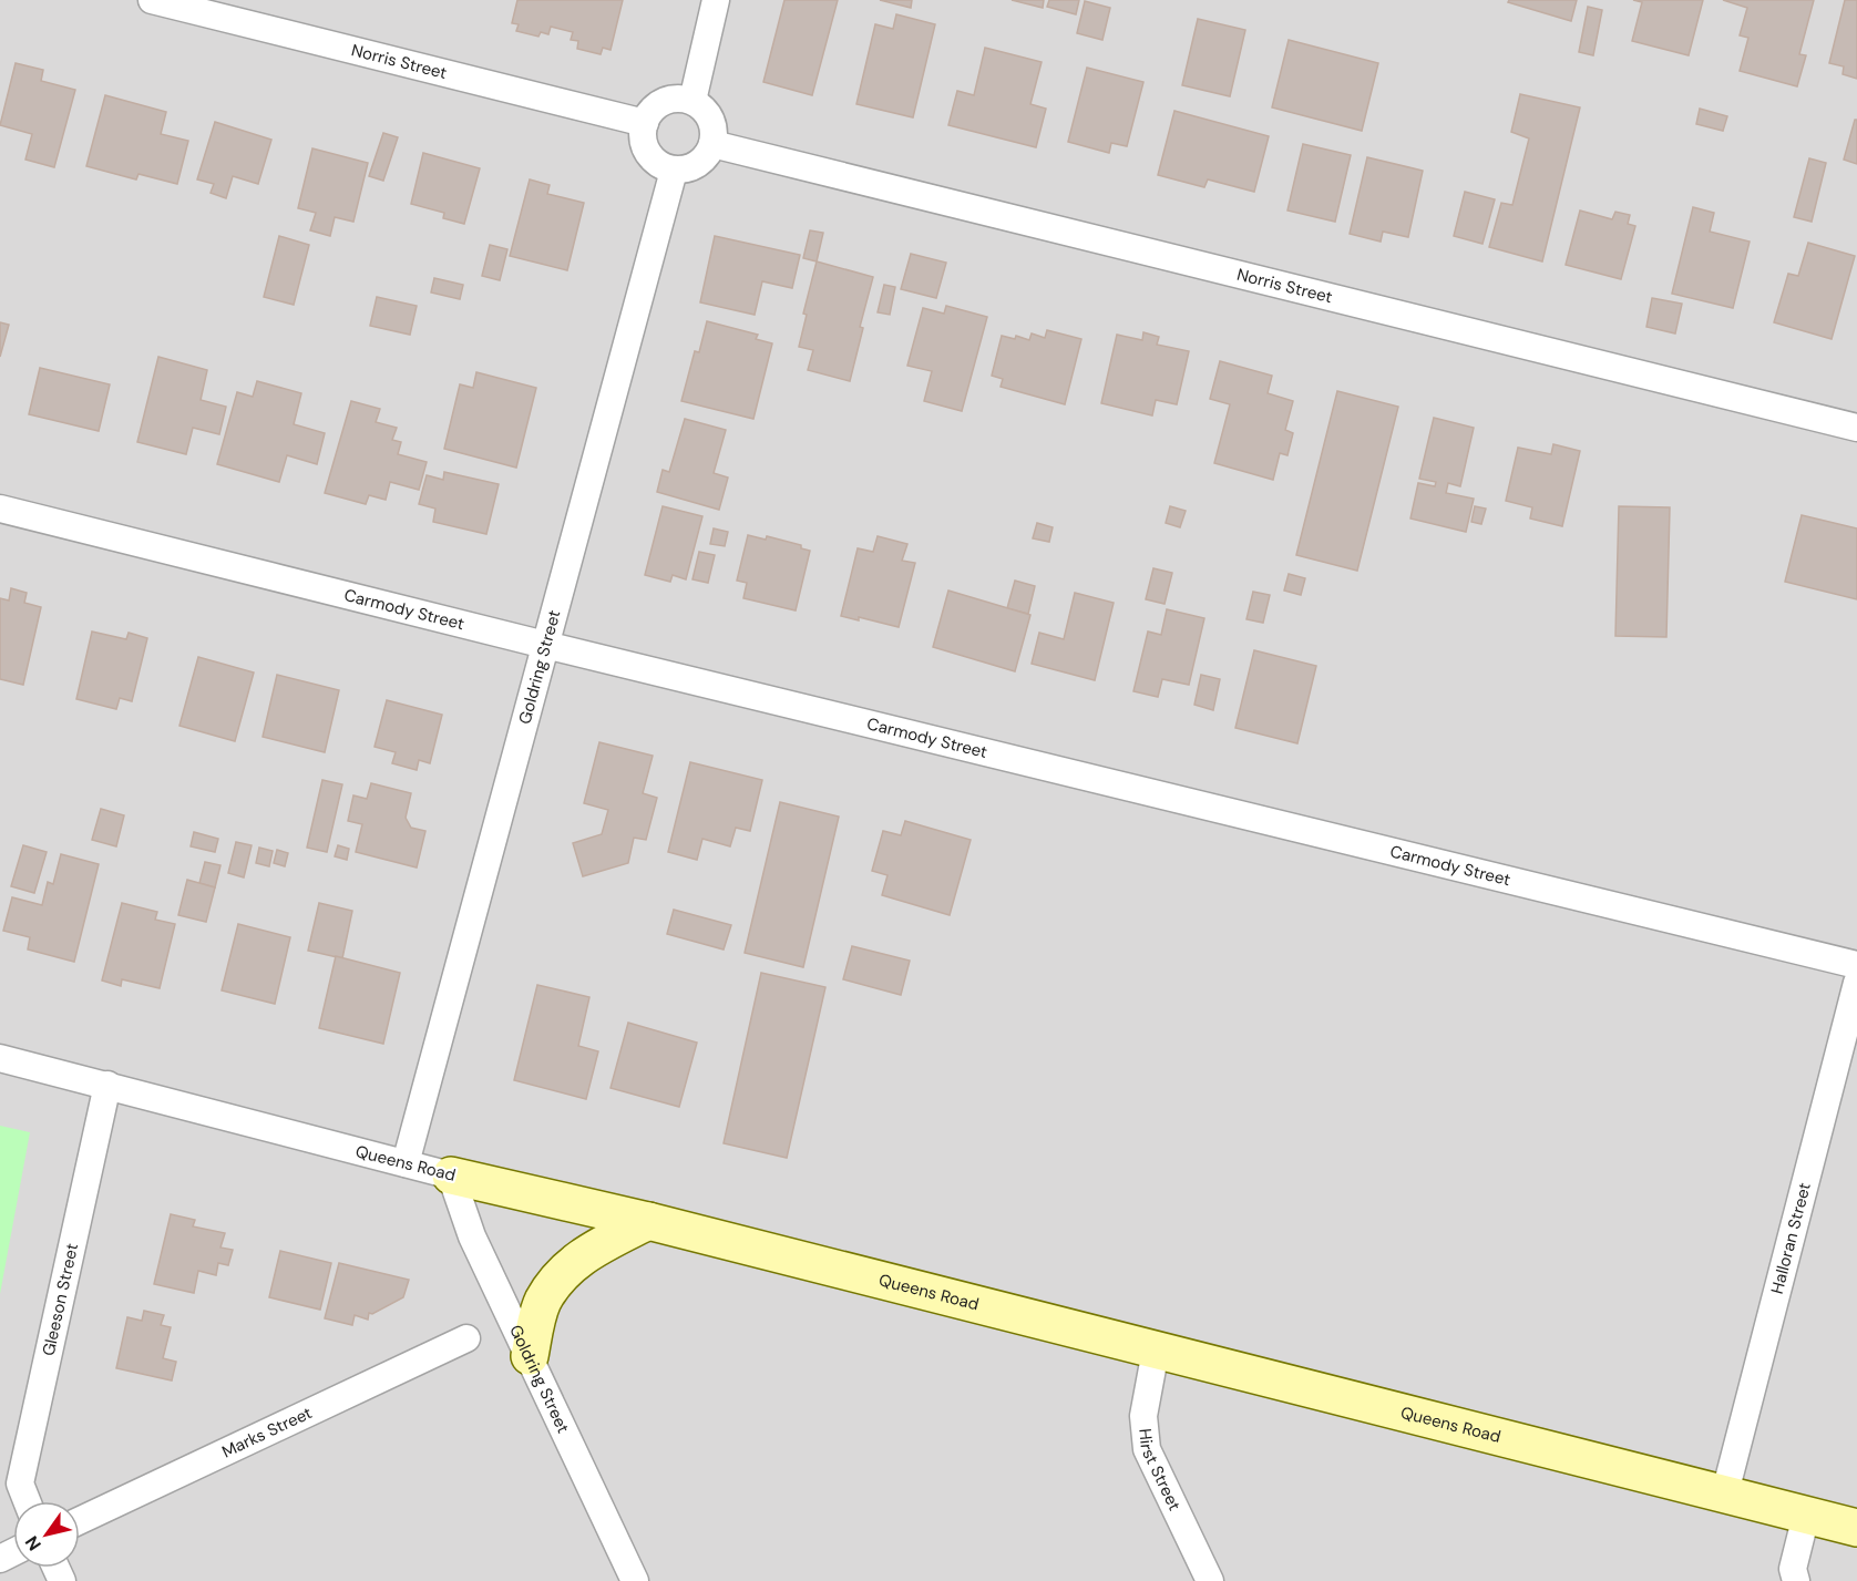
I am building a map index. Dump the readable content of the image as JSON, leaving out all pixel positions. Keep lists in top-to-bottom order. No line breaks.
{"streets":{"street":["Norris Street","Carmody Street","Goldring Street","Queens Road","Halloran Street","Gleeson Street","Marks Street","Hirst Street"]},"crossings":[["Norris Street","Goldring Street"],["Carmody Street","Goldring Street"],["Goldring Street","Queens Road"],["Queens Road","Halloran Street"],["Queens Road","Gleeson Street"],["Queens Road","Hirst Street"]],"north":"bottom left"}
